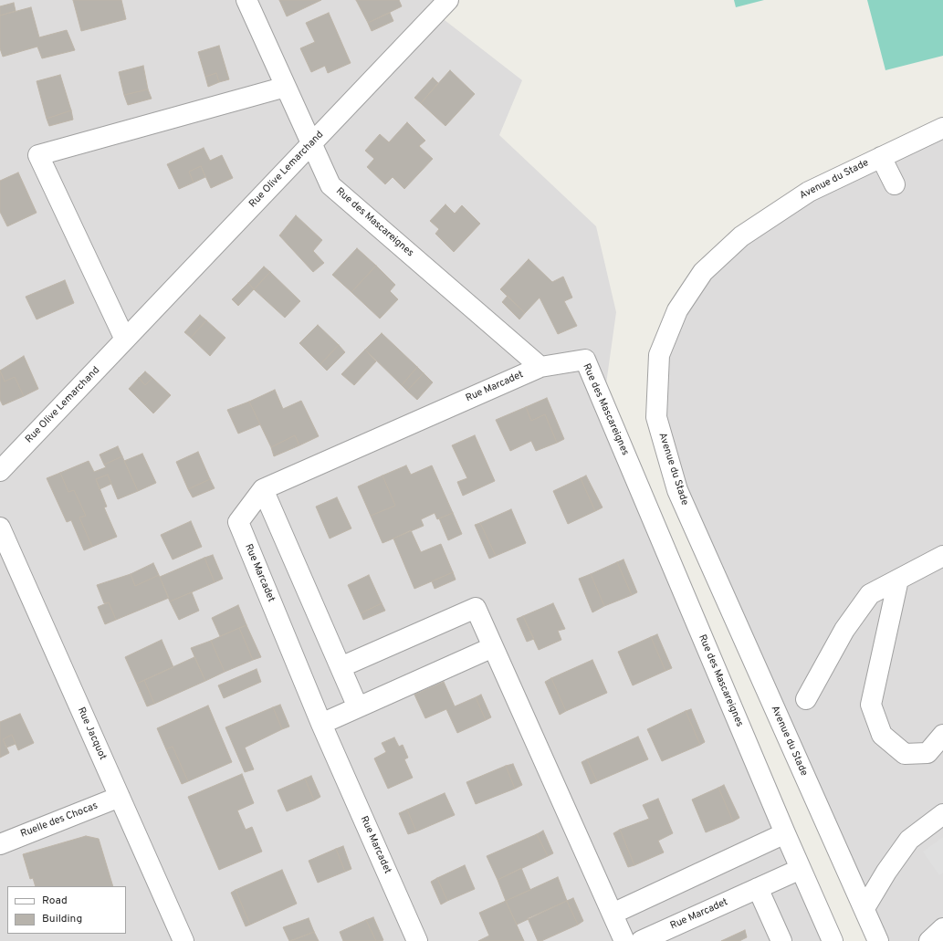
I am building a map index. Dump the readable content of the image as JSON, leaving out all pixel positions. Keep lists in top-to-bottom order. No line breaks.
{"streets":{"street":["Rue Olive Lemarchand","Avenue du Stade","Rue des Mascareignes","Rue Marcadet","Rue Jacquot","Ruelle des Chocas"]},"crossings":[["Rue Olive Lemarchand","Rue des Mascareignes"],["Rue des Mascareignes","Rue Marcadet"],["Rue Jacquot","Ruelle des Chocas"]],"legend":["Road","Building"]}
